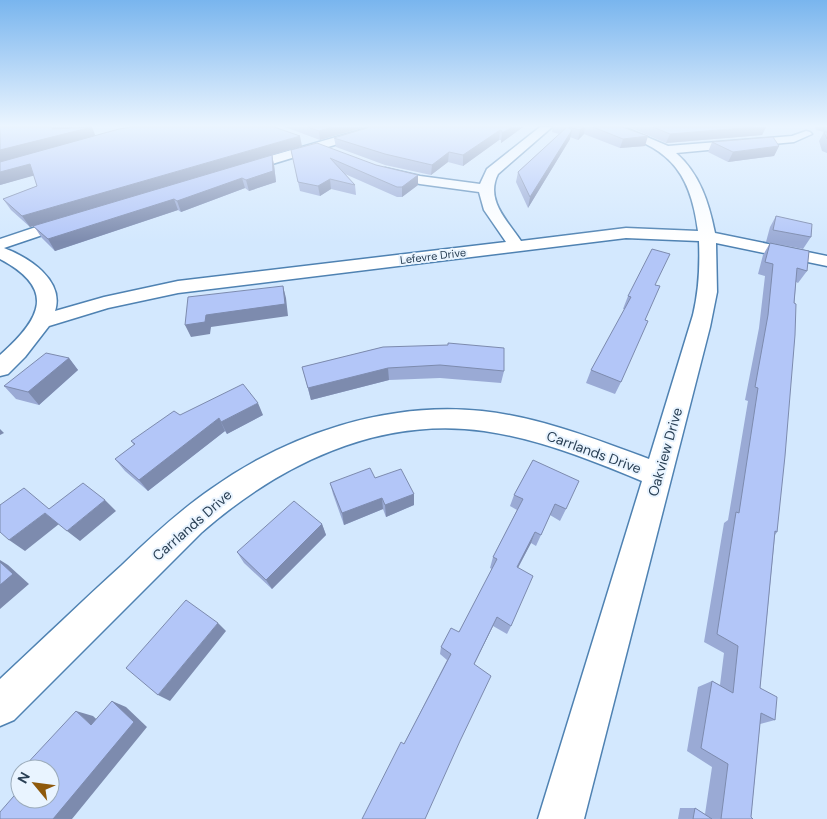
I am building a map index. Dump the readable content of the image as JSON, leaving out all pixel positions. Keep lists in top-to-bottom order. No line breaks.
{"streets":{"street":["Lefevre Drive","Carrlands Drive","Oakview Drive"]},"crossings":[["Lefevre Drive","Oakview Drive"],["Carrlands Drive","Oakview Drive"]],"north":"top left"}
